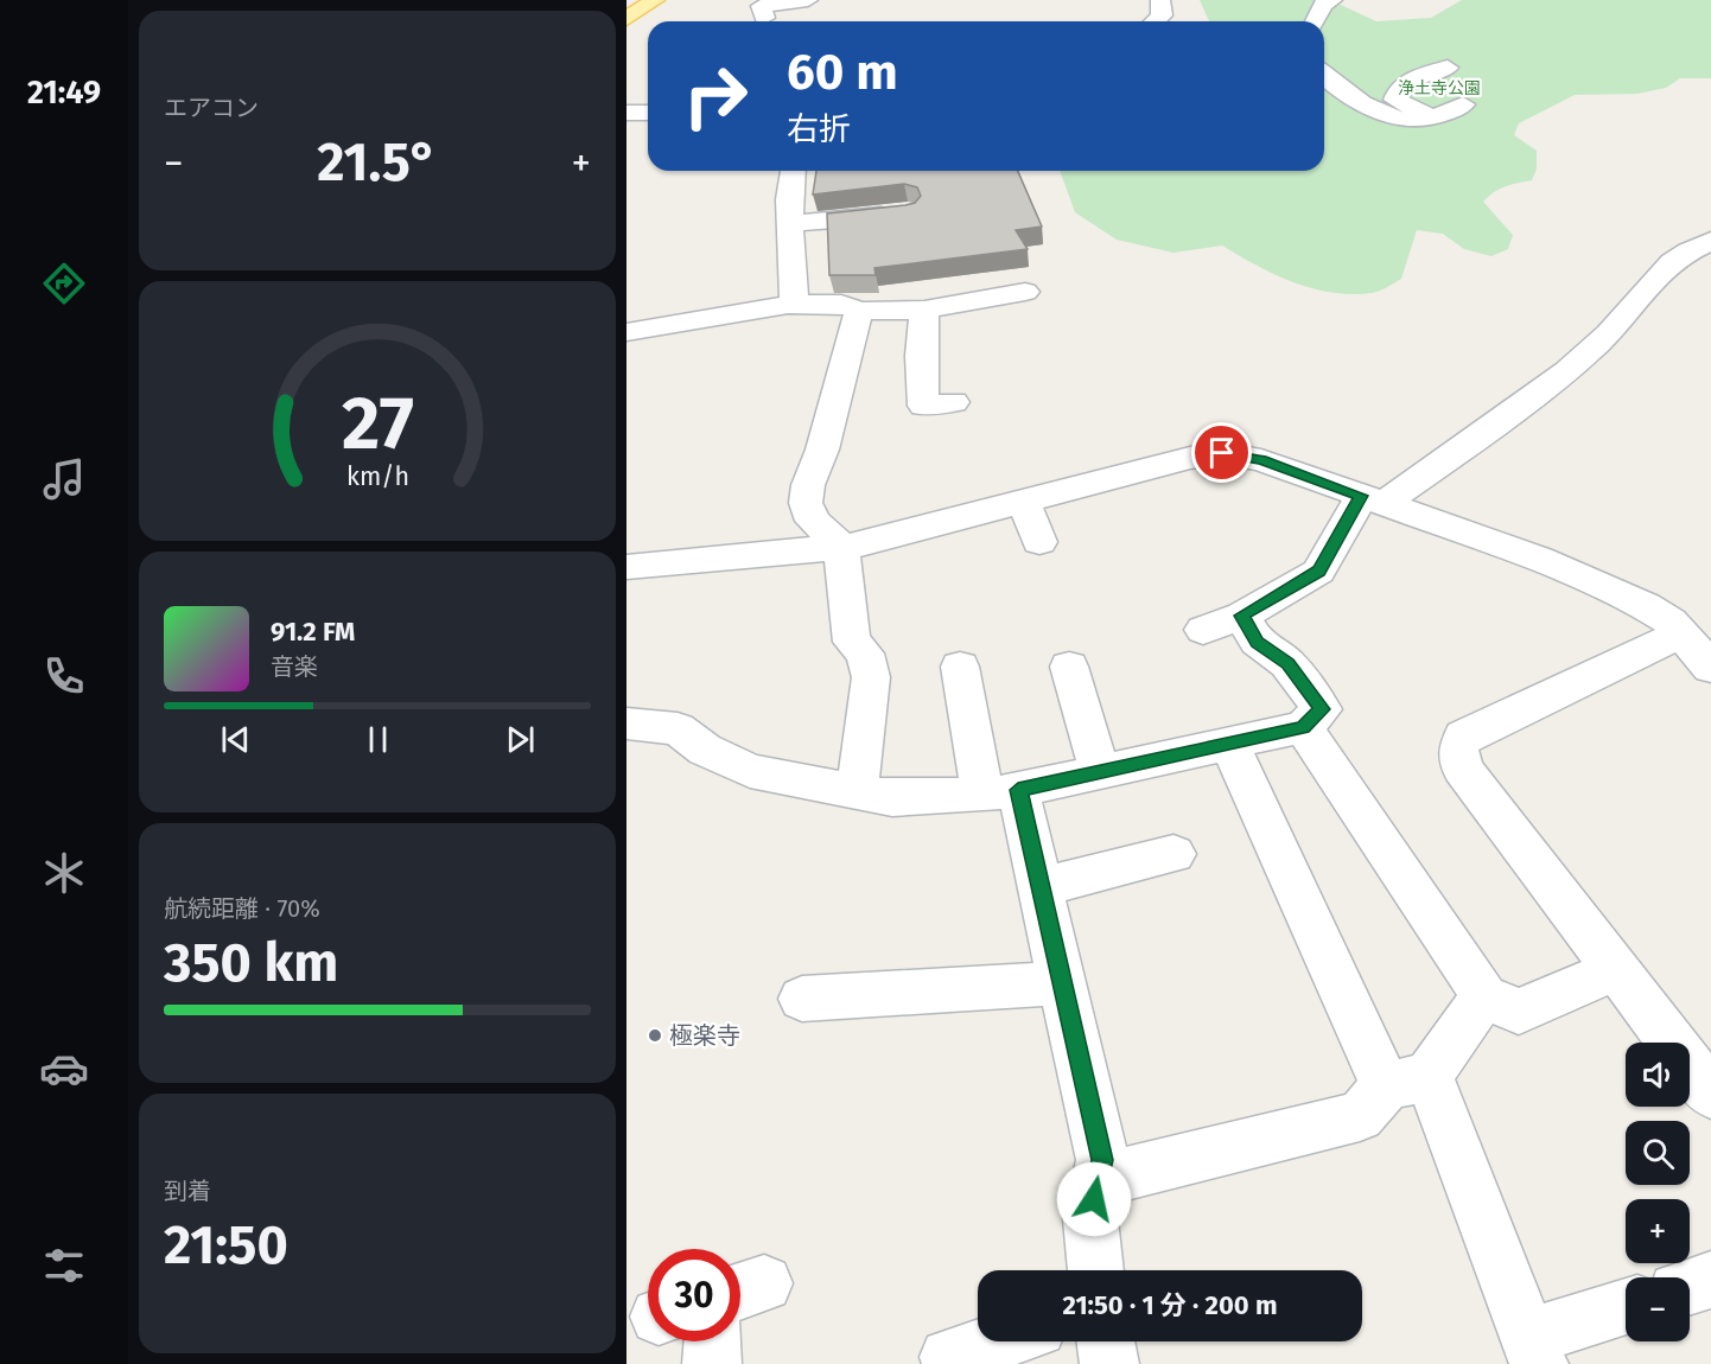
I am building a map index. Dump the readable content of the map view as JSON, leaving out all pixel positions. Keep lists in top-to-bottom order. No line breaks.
{"parks":["浄土寺公園"],"places":["極楽寺"],"page":{"tabs":"21:49","tile":["エアコン",["航続距離 · 70%","350 km"],["到着","21:50"]],"turn":["60 m","右折"],"heat":["−","21.5°","+"],"song":["91.2 FM","音楽"],"map_buttons":["+","−"],"limit":"30","trip":"21:50 · 1 分 · 200 m","gauge":["27","km/h"]}}
